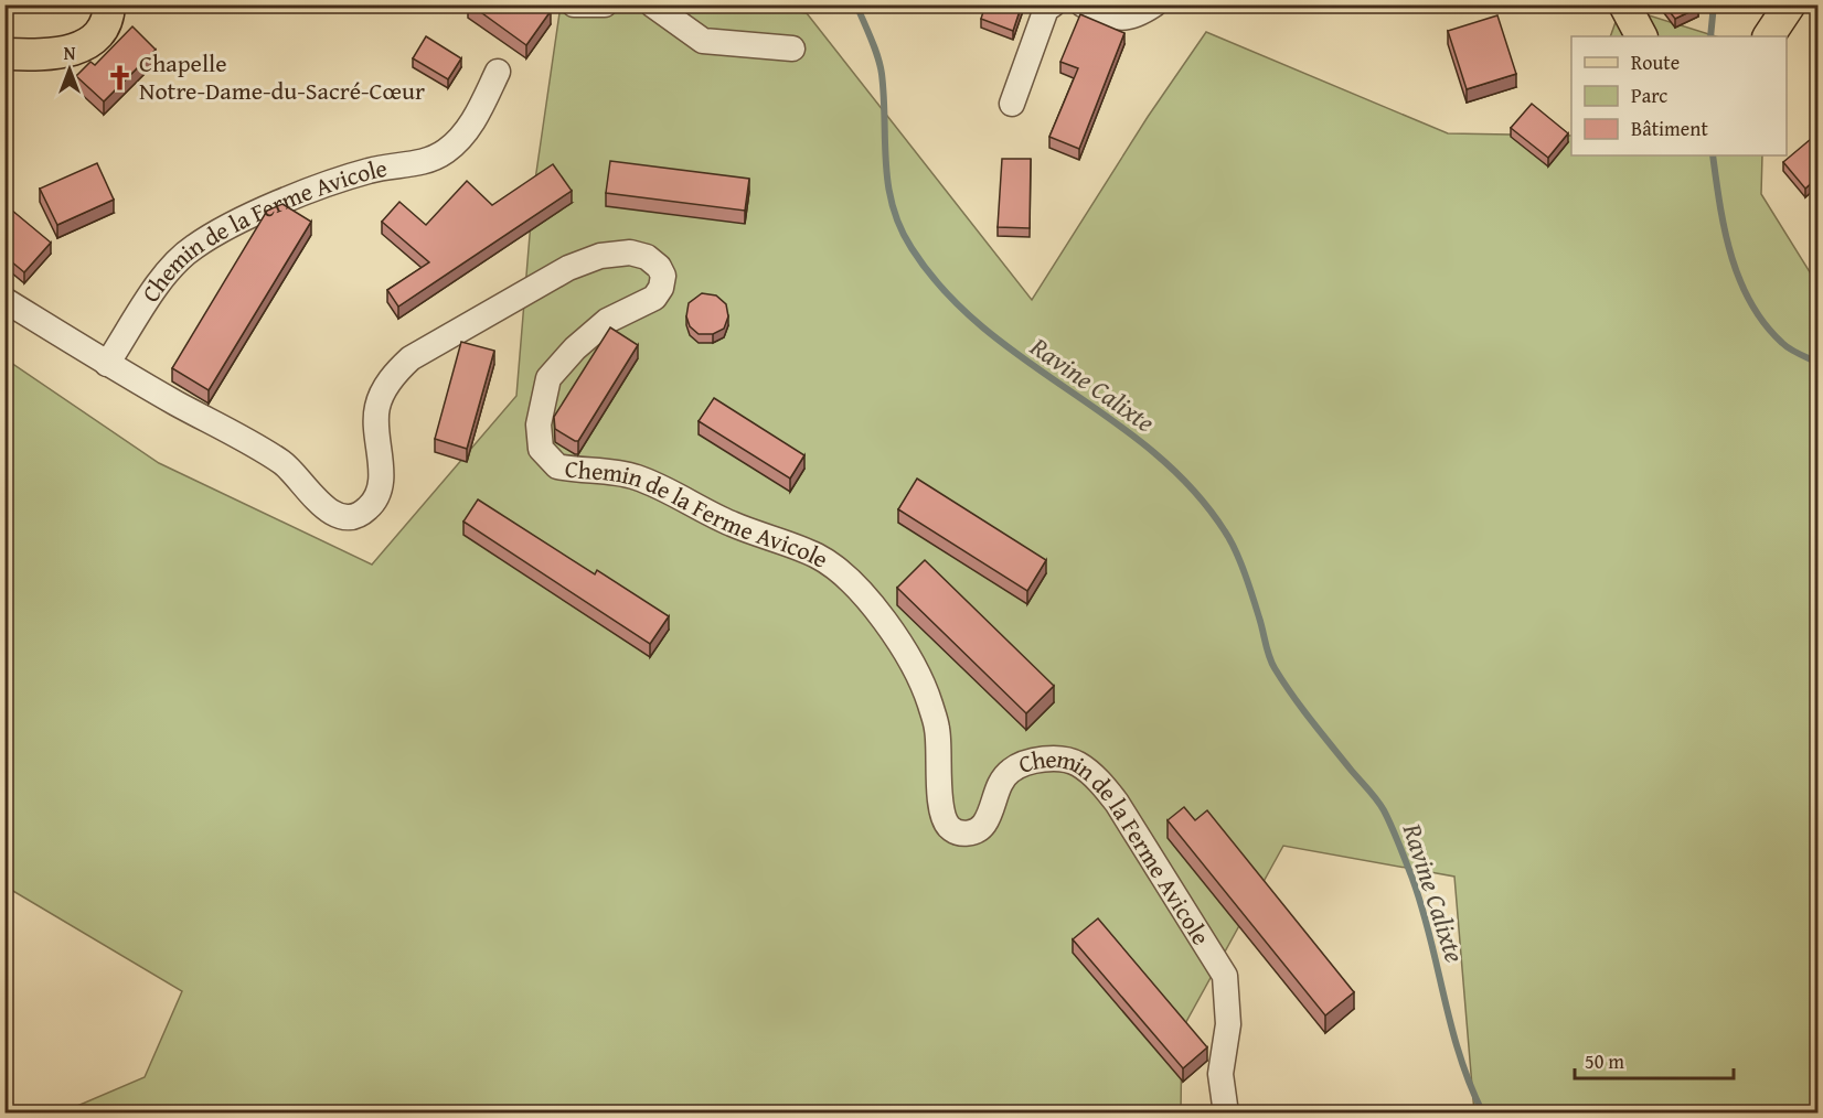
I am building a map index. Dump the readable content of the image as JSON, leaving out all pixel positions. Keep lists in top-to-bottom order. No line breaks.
{"streets":{"street":["Chemin de la Ferme Avicole"]},"water":["Ravine Calixte"],"places":{"church":["Chapelle Notre-Dame-du-Sacré-Cœur"]},"legend":["Route","Parc","Bâtiment"],"scale_bar":"50 m","north":"top"}
